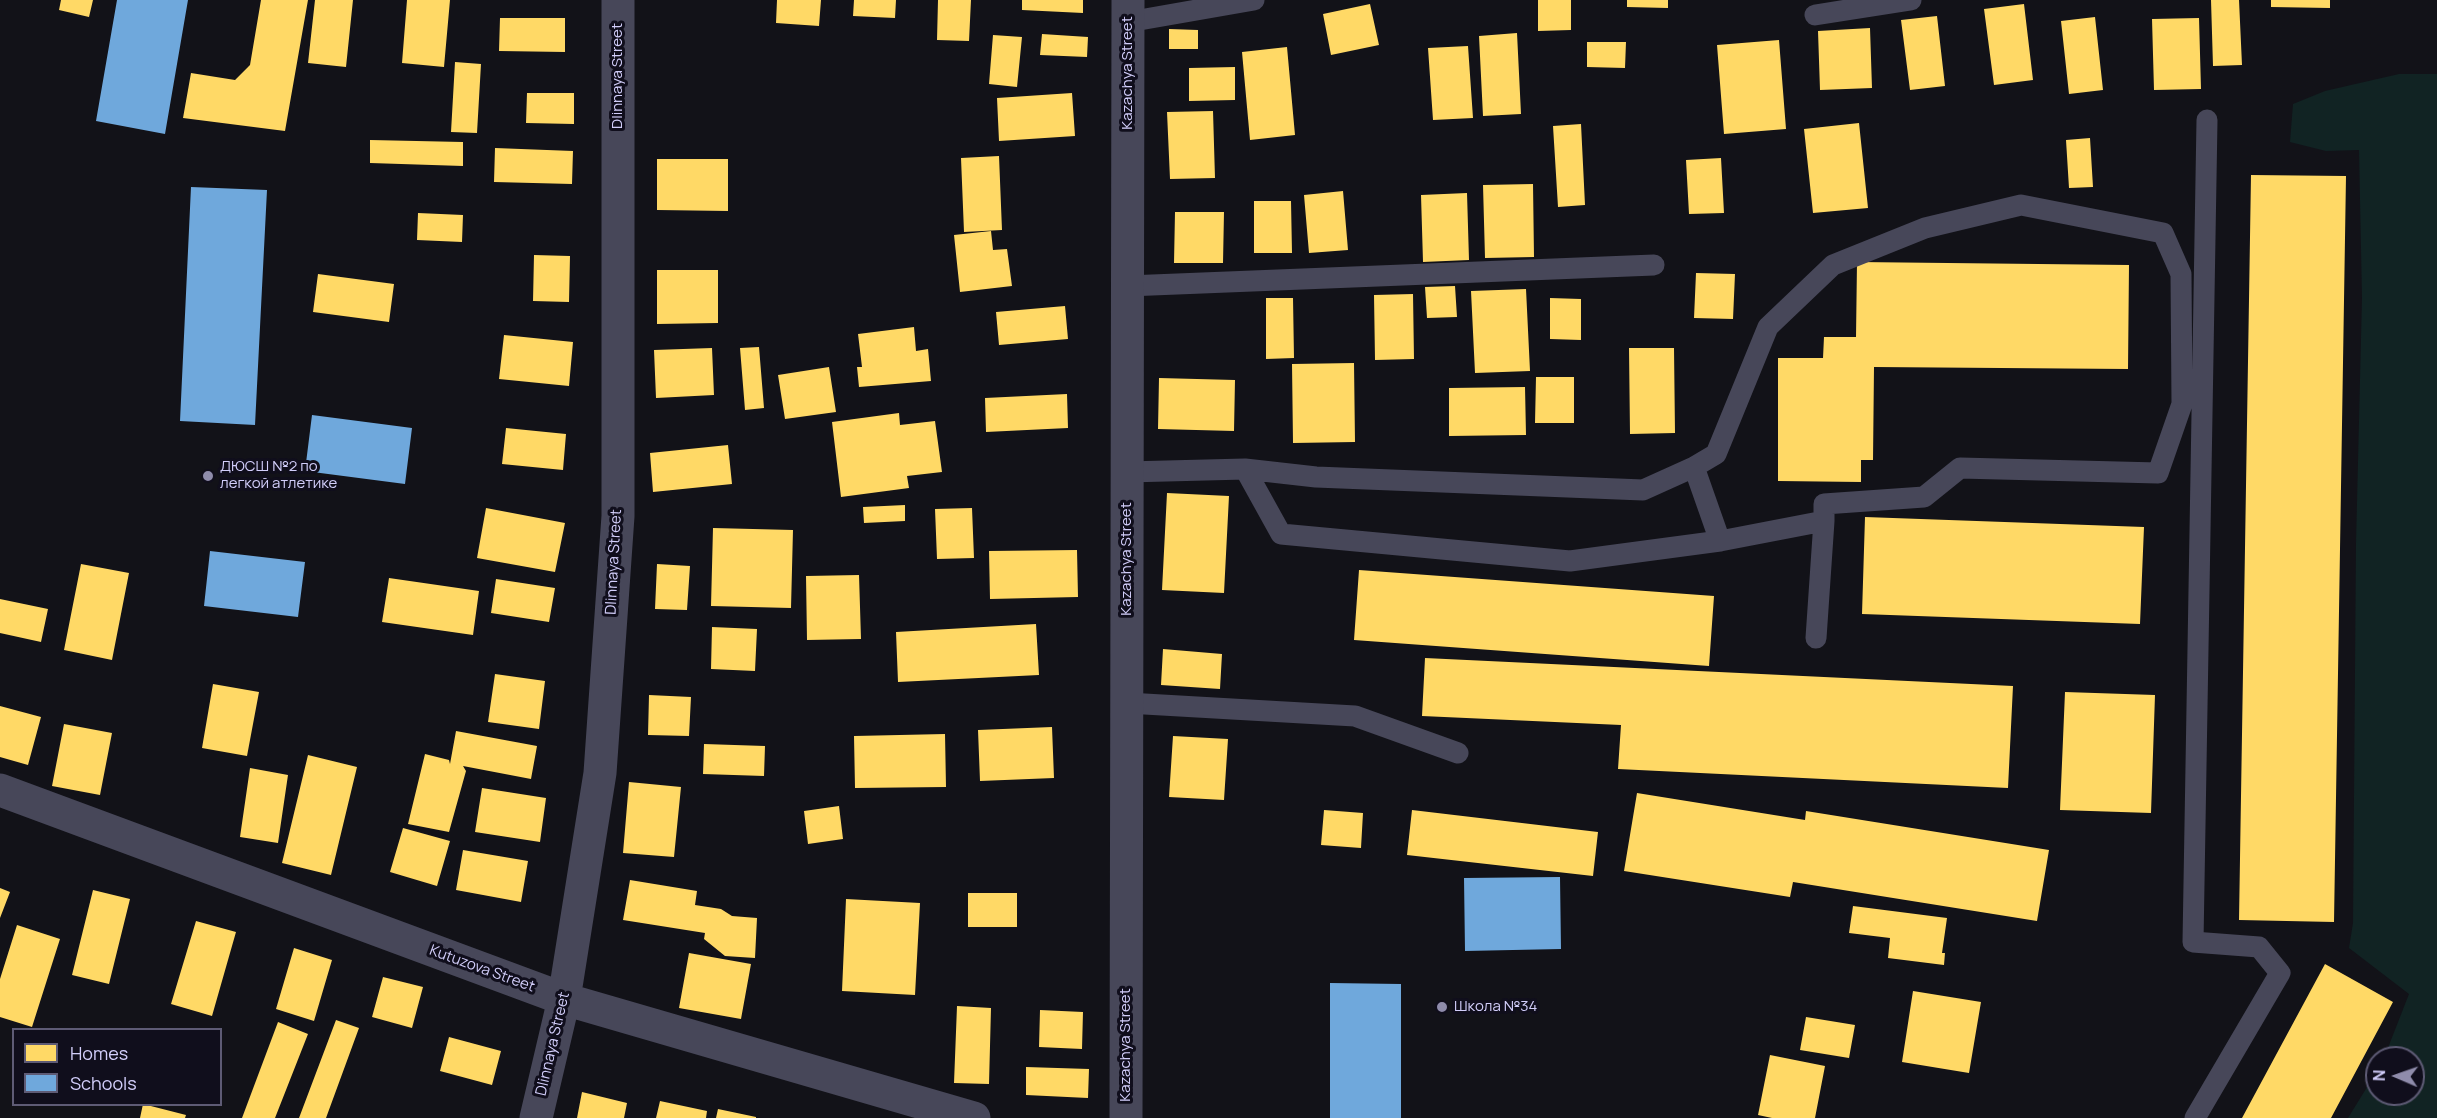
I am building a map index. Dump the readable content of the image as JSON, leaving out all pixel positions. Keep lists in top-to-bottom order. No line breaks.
{"streets":{"street":["Kazachya Street","Dlinnaya Street","Kutuzova Street"]},"crossings":[["Dlinnaya Street","Kutuzova Street"]],"places":["ДЮСШ №2 по легкой атлетике","Школа №34"],"legend":["Homes","Schools"],"north":"left"}
